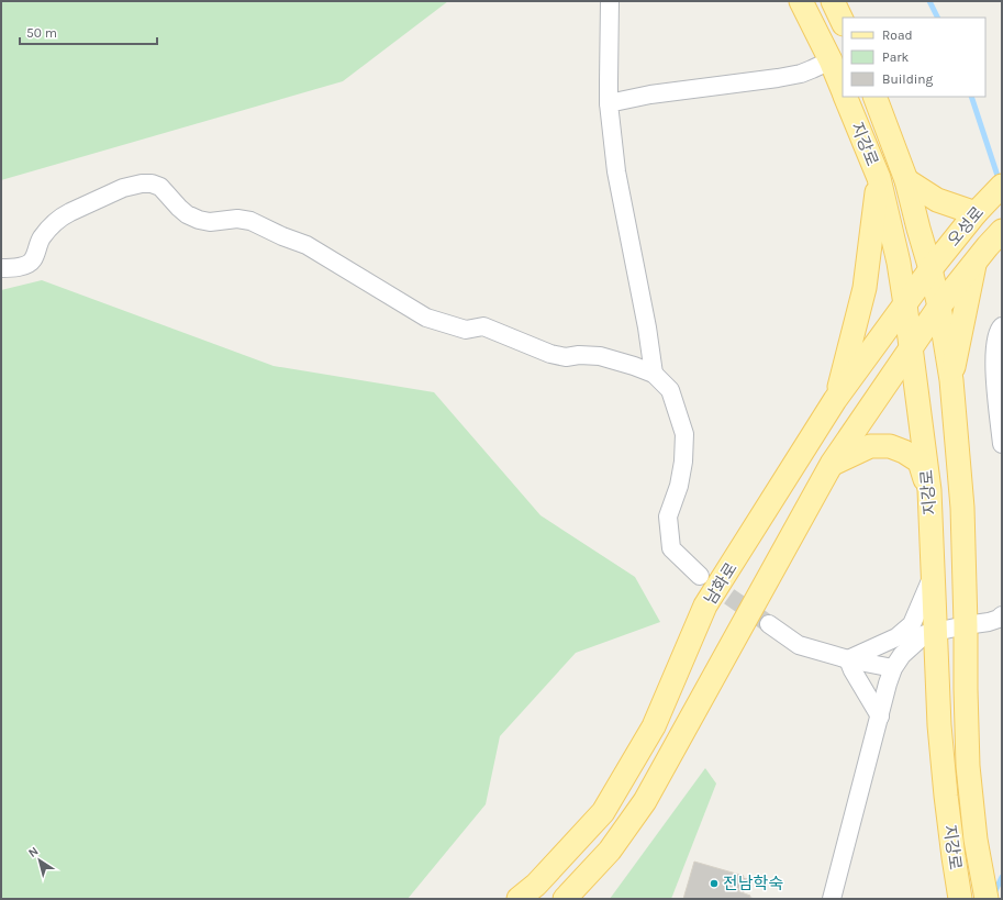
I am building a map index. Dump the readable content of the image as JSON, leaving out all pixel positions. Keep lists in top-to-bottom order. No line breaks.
{"streets":{"main road":["지강로","오성로","남화로"]},"crossings":[["지강로","오성로"],["지강로","남화로"],["오성로","남화로"]],"places":["전남학숙"],"legend":["Road","Park","Building"],"scale_bar":"50 m","north":"top left"}
